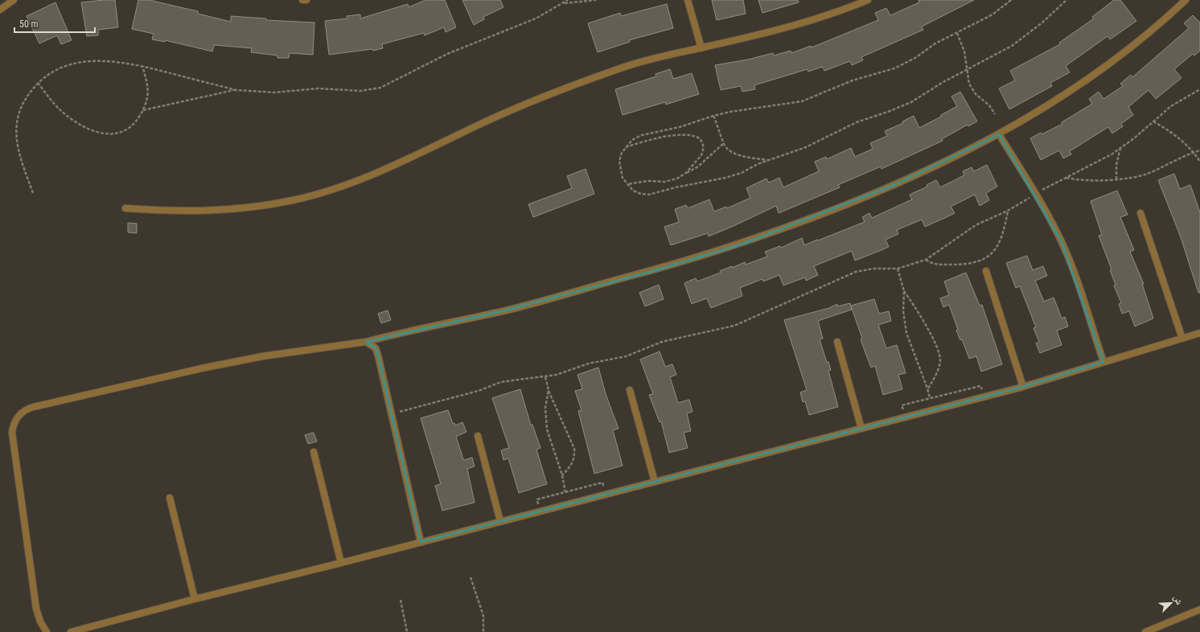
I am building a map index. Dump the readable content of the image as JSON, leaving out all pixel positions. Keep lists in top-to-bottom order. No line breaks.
{"scale_bar":"50 m","north":"top right"}
